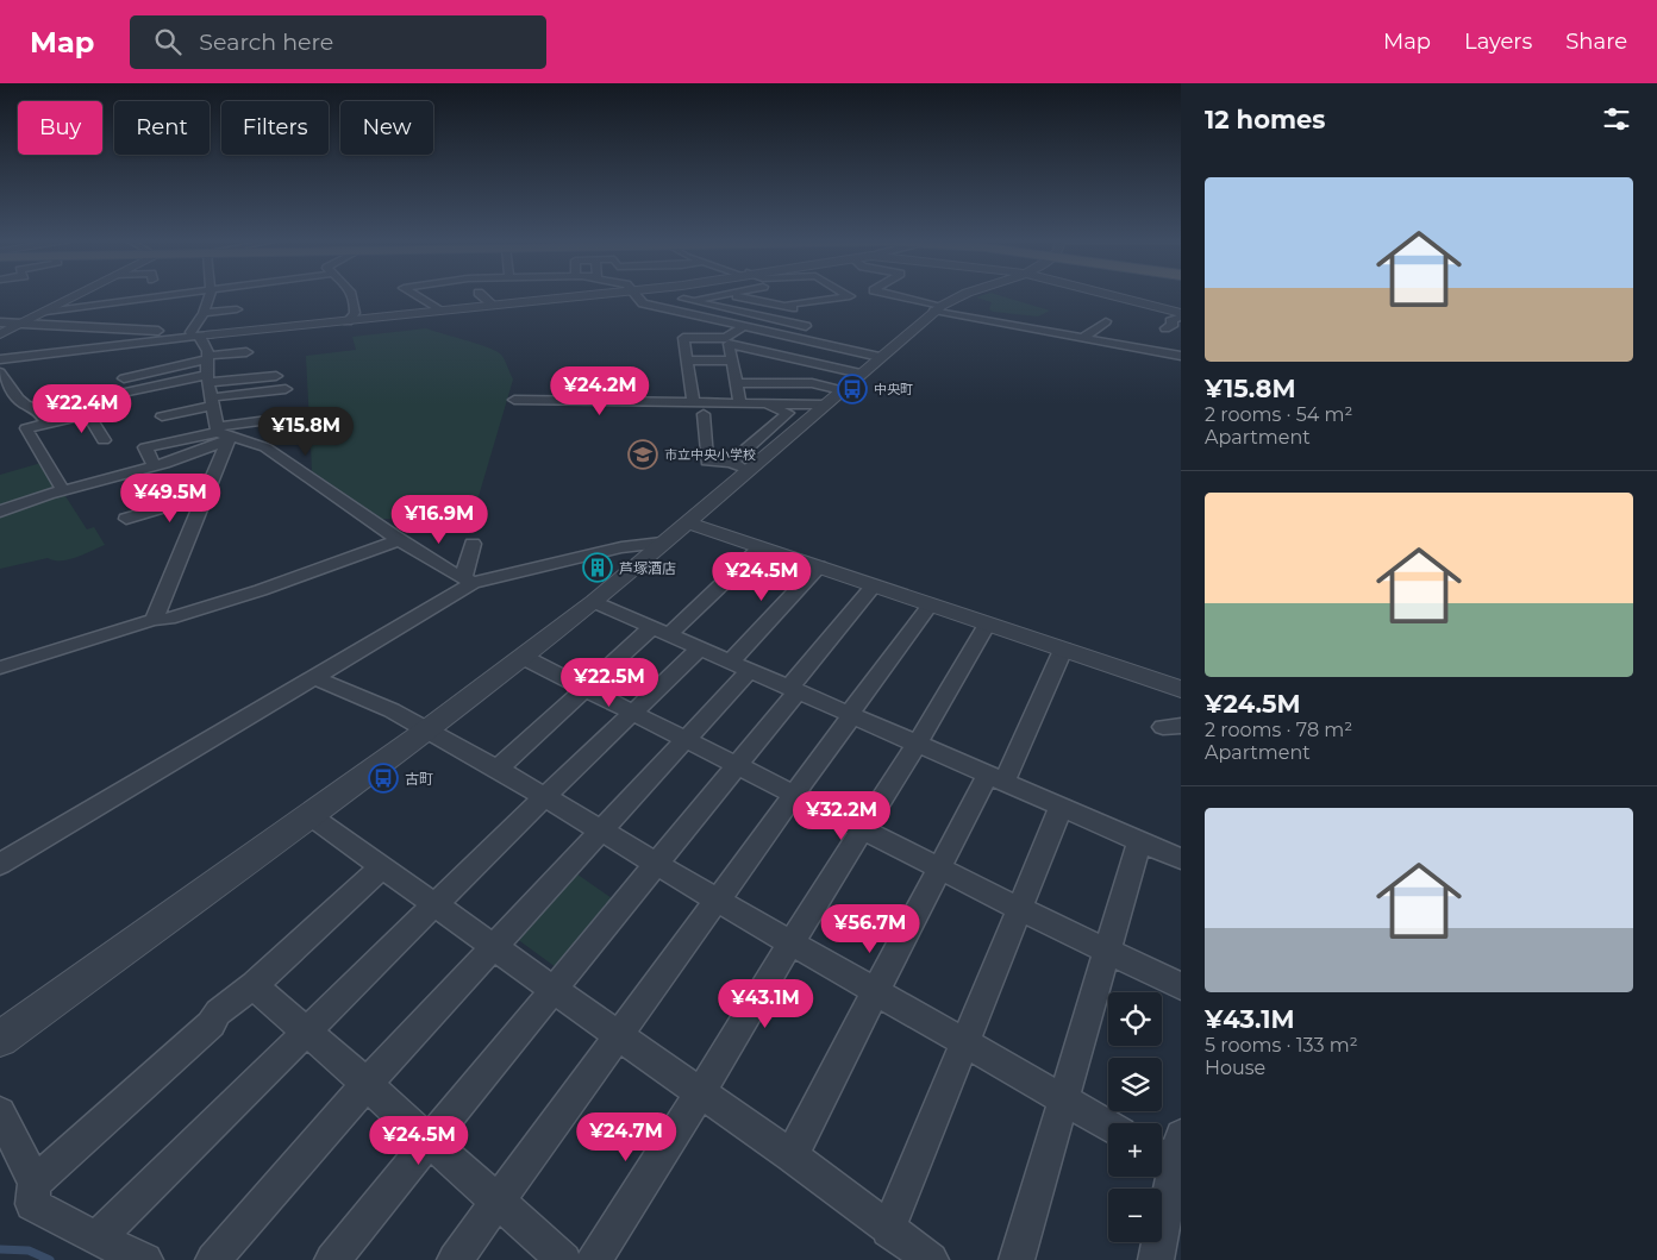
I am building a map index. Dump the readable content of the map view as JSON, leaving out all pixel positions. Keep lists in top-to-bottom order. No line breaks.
{"places":{"bus stop":["中央町","古町"],"school or university":["市立中央小学校"],"building":["芦塚酒店"]},"page":{"header":"Map","search":"Search here","nav":["Map","Layers","Share"],"heading":"12 homes","chip":["Buy","Rent","Filters","New"],"list":[{"name":"¥15.8M","note":"2 rooms · 54 m² · Apartment"},{"name":"¥24.5M","note":"2 rooms · 78 m² · Apartment"},{"name":"¥43.1M","note":"5 rooms · 133 m² · House"}],"price":["¥24.2M","¥22.4M","¥15.8M","¥49.5M","¥16.9M","¥24.5M","¥22.5M","¥32.2M","¥56.7M","¥43.1M","¥24.7M","¥24.5M"],"map_buttons":["+","−"]}}
